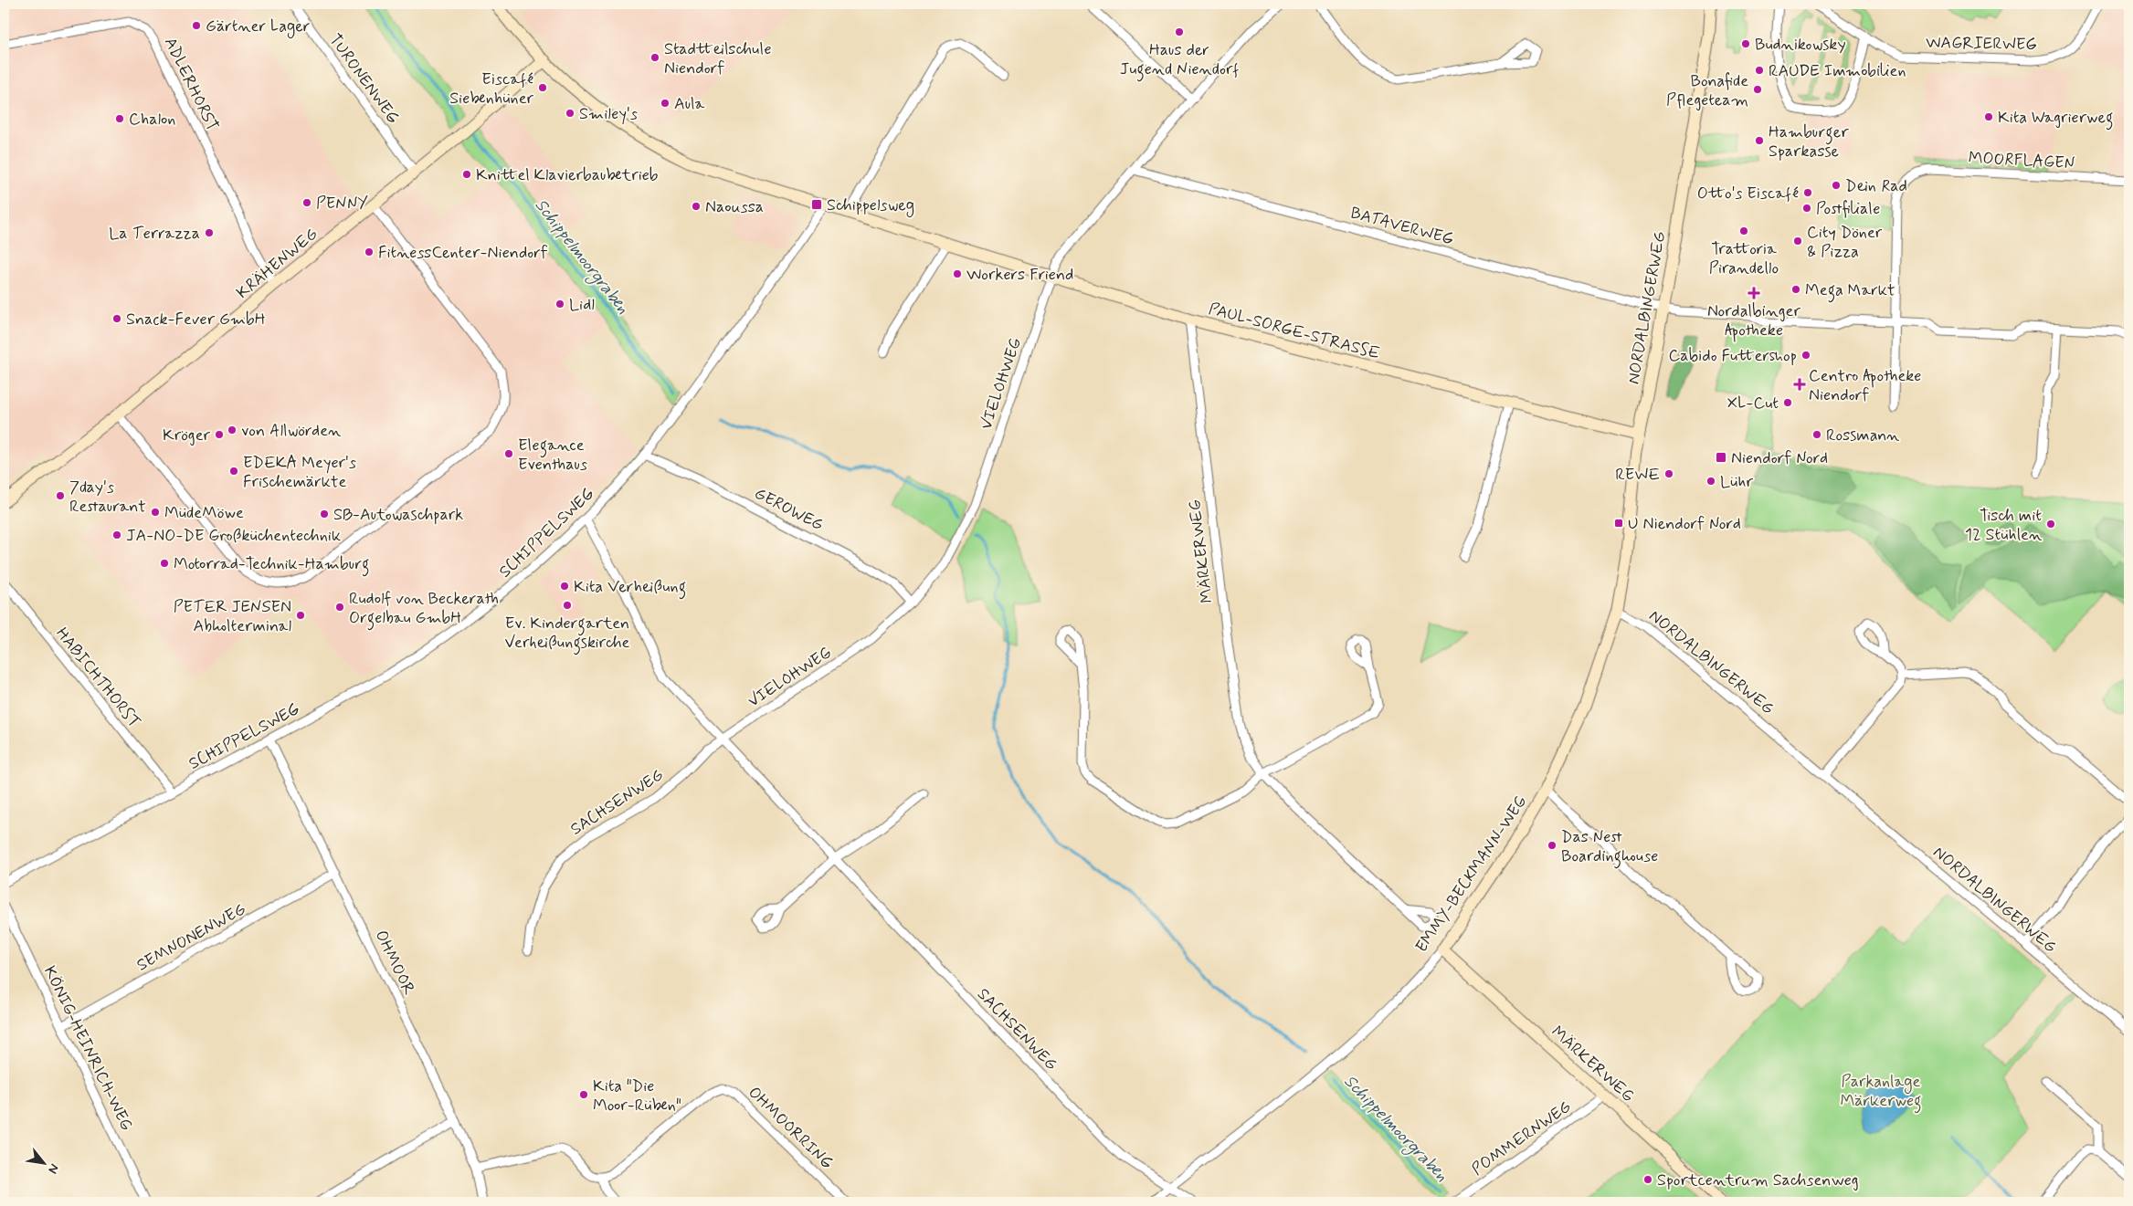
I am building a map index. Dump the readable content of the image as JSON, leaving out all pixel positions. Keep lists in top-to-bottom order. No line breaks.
{"streets":{"street":["WAGRIERWEG","TURONENWEG","ADLERHORST","MOORFLAGEN","BATAVERWEG","KRÄHENWEG","NORDALBINGERWEG","PAUL-SORGE-STRASSE","VIELOHWEG","GEROWEG","SCHIPPELSWEG","MÄRKERWEG","HABICHTHORST","SACHSENWEG","EMMY-BECKMANN-WEG","SEMNONENWEG","OHMOOR","KÖNIG-HEINRICH-WEG","OHMOORRING","POMMERNWEG"]},"crossings":[["TURONENWEG","KRÄHENWEG"],["ADLERHORST","KRÄHENWEG"],["MOORFLAGEN","BATAVERWEG"],["BATAVERWEG","NORDALBINGERWEG"],["BATAVERWEG","VIELOHWEG"],["KRÄHENWEG","PAUL-SORGE-STRASSE"],["NORDALBINGERWEG","PAUL-SORGE-STRASSE"],["NORDALBINGERWEG","EMMY-BECKMANN-WEG"],["PAUL-SORGE-STRASSE","VIELOHWEG"],["PAUL-SORGE-STRASSE","SCHIPPELSWEG"],["PAUL-SORGE-STRASSE","MÄRKERWEG"],["VIELOHWEG","GEROWEG"],["VIELOHWEG","SACHSENWEG"],["GEROWEG","SCHIPPELSWEG"],["SCHIPPELSWEG","HABICHTHORST"],["SCHIPPELSWEG","SACHSENWEG"],["SCHIPPELSWEG","OHMOOR"],["MÄRKERWEG","EMMY-BECKMANN-WEG"],["MÄRKERWEG","POMMERNWEG"],["SACHSENWEG","EMMY-BECKMANN-WEG"],["SEMNONENWEG","OHMOOR"],["SEMNONENWEG","KÖNIG-HEINRICH-WEG"]],"water":["Schippelmoorgraben"],"parks":["Parkanlage Märkerweg"],"places":{"other":["Gärtner Lager","Haus der Jugend Niendorf","Budnikowsky","Stadtteilschule Niendorf","RAUDE Immobilien","Eiscafé Siebenhüner","Bonafide Pflegeteam","Aula","Smiley's","Kita Wagrierweg","Chalon","Hamburger Sparkasse","Knittel Klavierbaubetrieb","Dein Rad","Otto's Eiscafé","PENNY","Naoussa","Postfiliale","Trattoria Pirandello","La Terrazza","City Döner & Pizza","FitnessCenter-Niendorf","Workers Friend","Mega Markt","Lidl","Snack-Fever GmbH","Cabido Futtershop","XL-Cut","von Allwörden","Kröger","Rossmann","Elegance Eventhaus","EDEKA Meyer's Frischemärkte","REWE","Lühr","7day's Restaurant","MüdeMöwe","SB-Autowaschpark","Tisch mit 12 Stühlen","JA-NO-DE Großküchentechnik","Motorrad-Technik-Hamburg","Kita Verheißung","Ev. Kindergarten Verheißungskirche","Rudolf von Beckerath Orgelbau GmbH","PETER JENSEN Abholterminal","Das Nest Boardinghouse","Kita \"Die Moor-Rüben\"","Sportcentrum Sachsenweg"],"transit":["Schippelsweg","Niendorf Nord","U Niendorf Nord"],"health":["Nordalbinger Apotheke","Centro Apotheke Niendorf"]},"north":"bottom right"}
